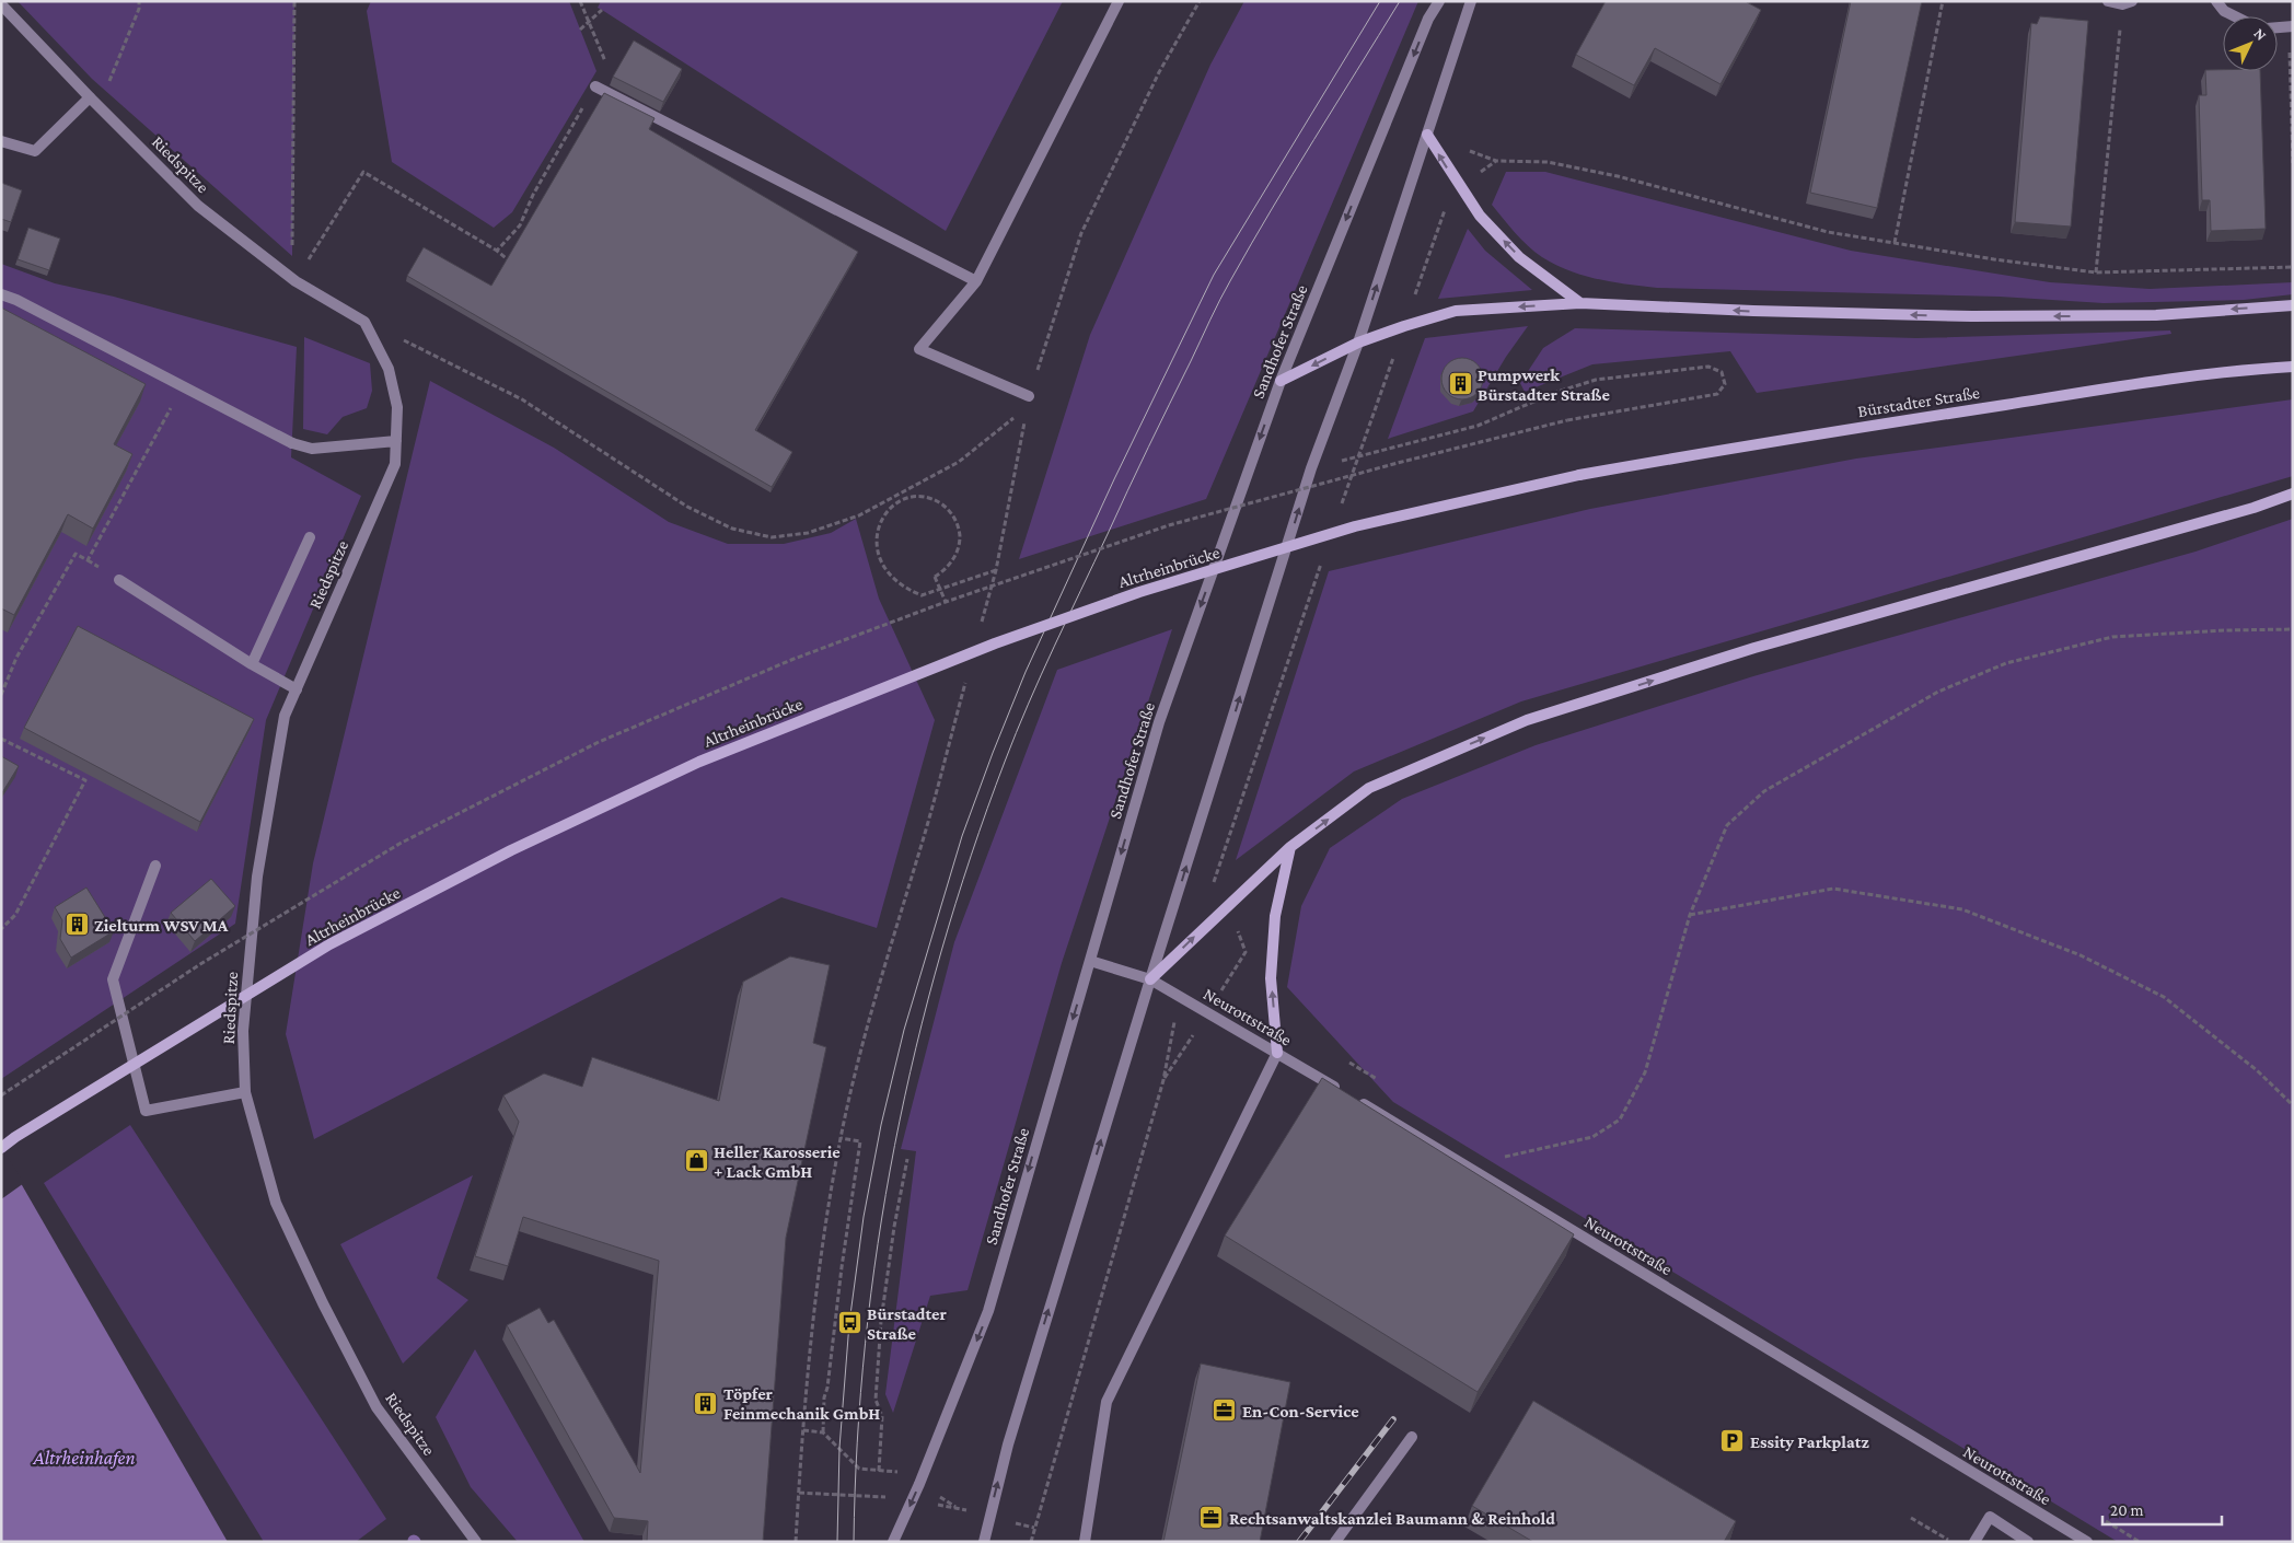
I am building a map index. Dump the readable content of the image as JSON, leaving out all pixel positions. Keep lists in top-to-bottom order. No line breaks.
{"streets":{"main road":["Bürstadter Straße","Altrheinbrücke"],"street":["Riedspitze","Sandhofer Straße","Neurottstraße"]},"crossings":[["Sandhofer Straße","Neurottstraße"],["Bürstadter Straße","Altrheinbrücke"]],"water":["Altrheinhafen"],"places":{"building":["Pumpwerk Bürstadter Straße","Zielturm WSV MA","Töpfer Feinmechanik GmbH"],"shop":["Heller Karosserie + Lack GmbH"],"bus stop":["Bürstadter Straße"],"office":["En-Con-Service","Rechtsanwaltskanzlei Baumann & Reinhold"],"parking":["Essity Parkplatz"]},"scale_bar":"20 m","north":"top right"}
